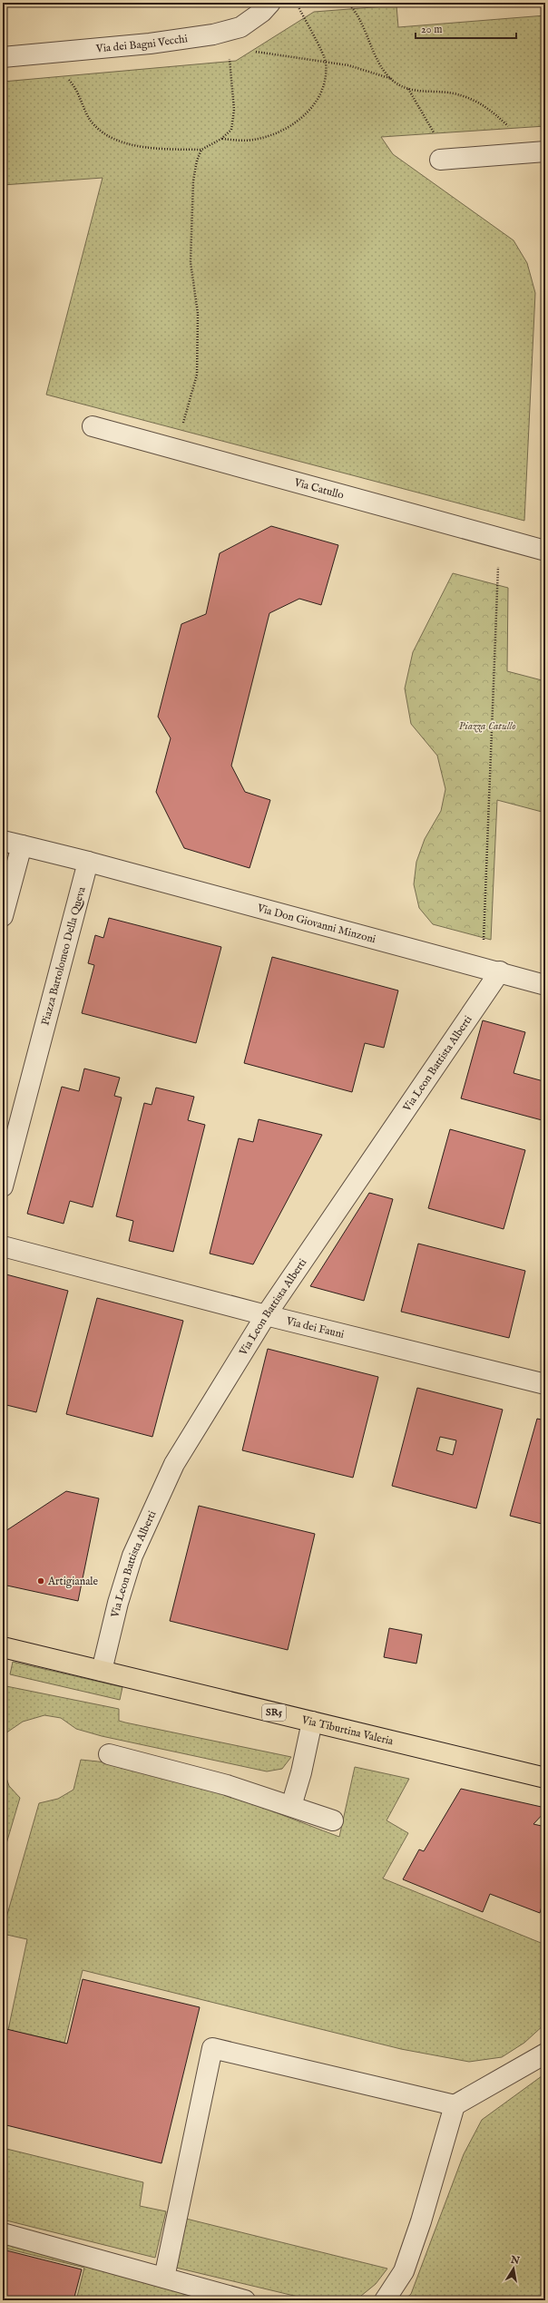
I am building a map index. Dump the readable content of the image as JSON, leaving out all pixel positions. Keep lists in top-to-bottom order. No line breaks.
{"streets":{"main road":["SR5","Via Tiburtina Valeria"],"street":["Via dei Bagni Vecchi","Via Catullo","Via Don Giovanni Minzoni","Piazza Bartolomeo Della Queva","Via Leon Battista Alberti","Via dei Fauni"]},"crossings":[["Via Don Giovanni Minzoni","Piazza Bartolomeo Della Queva"],["Via Don Giovanni Minzoni","Via Leon Battista Alberti"],["Via Leon Battista Alberti","Via dei Fauni"],["Via Leon Battista Alberti","Via Tiburtina Valeria"]],"parks":["Piazza Catullo"],"places":["Artigianale"],"scale_bar":"20 m","north":"top"}
